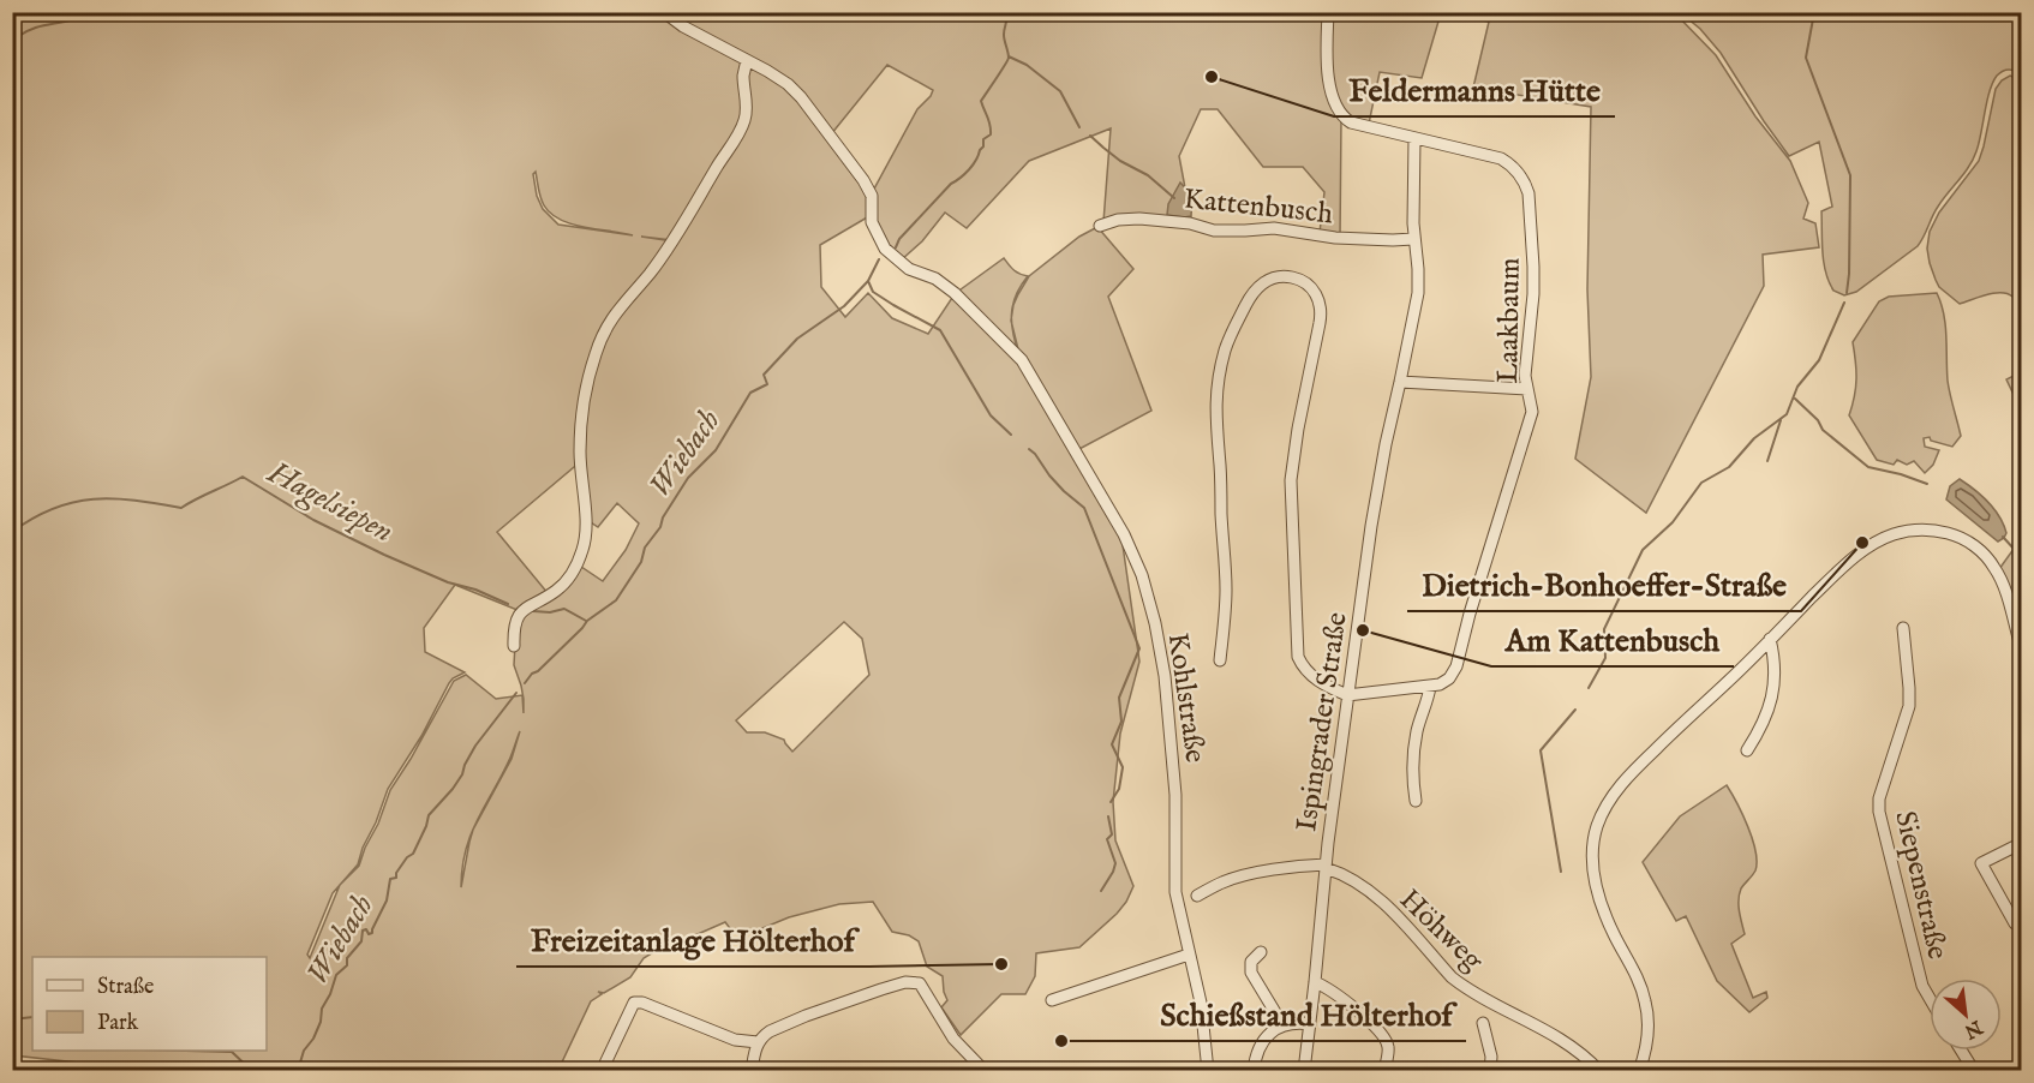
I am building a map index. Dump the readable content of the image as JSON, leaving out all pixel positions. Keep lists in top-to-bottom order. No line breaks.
{"streets":{"street":["Kattenbusch","Laakbaum","Kohlstraße","Ispingrader Straße","Siepenstraße","Höhweg"]},"crossings":[["Kattenbusch","Ispingrader Straße"],["Laakbaum","Ispingrader Straße"],["Ispingrader Straße","Höhweg"]],"water":["Wiebach","Hagelsiepen"],"places":["Feldermanns Hütte","Dietrich-Bonhoeffer-Straße","Am Kattenbusch","Freizeitanlage Hölterhof","Schießstand Hölterhof"],"legend":["Straße","Park"],"north":"bottom right"}
